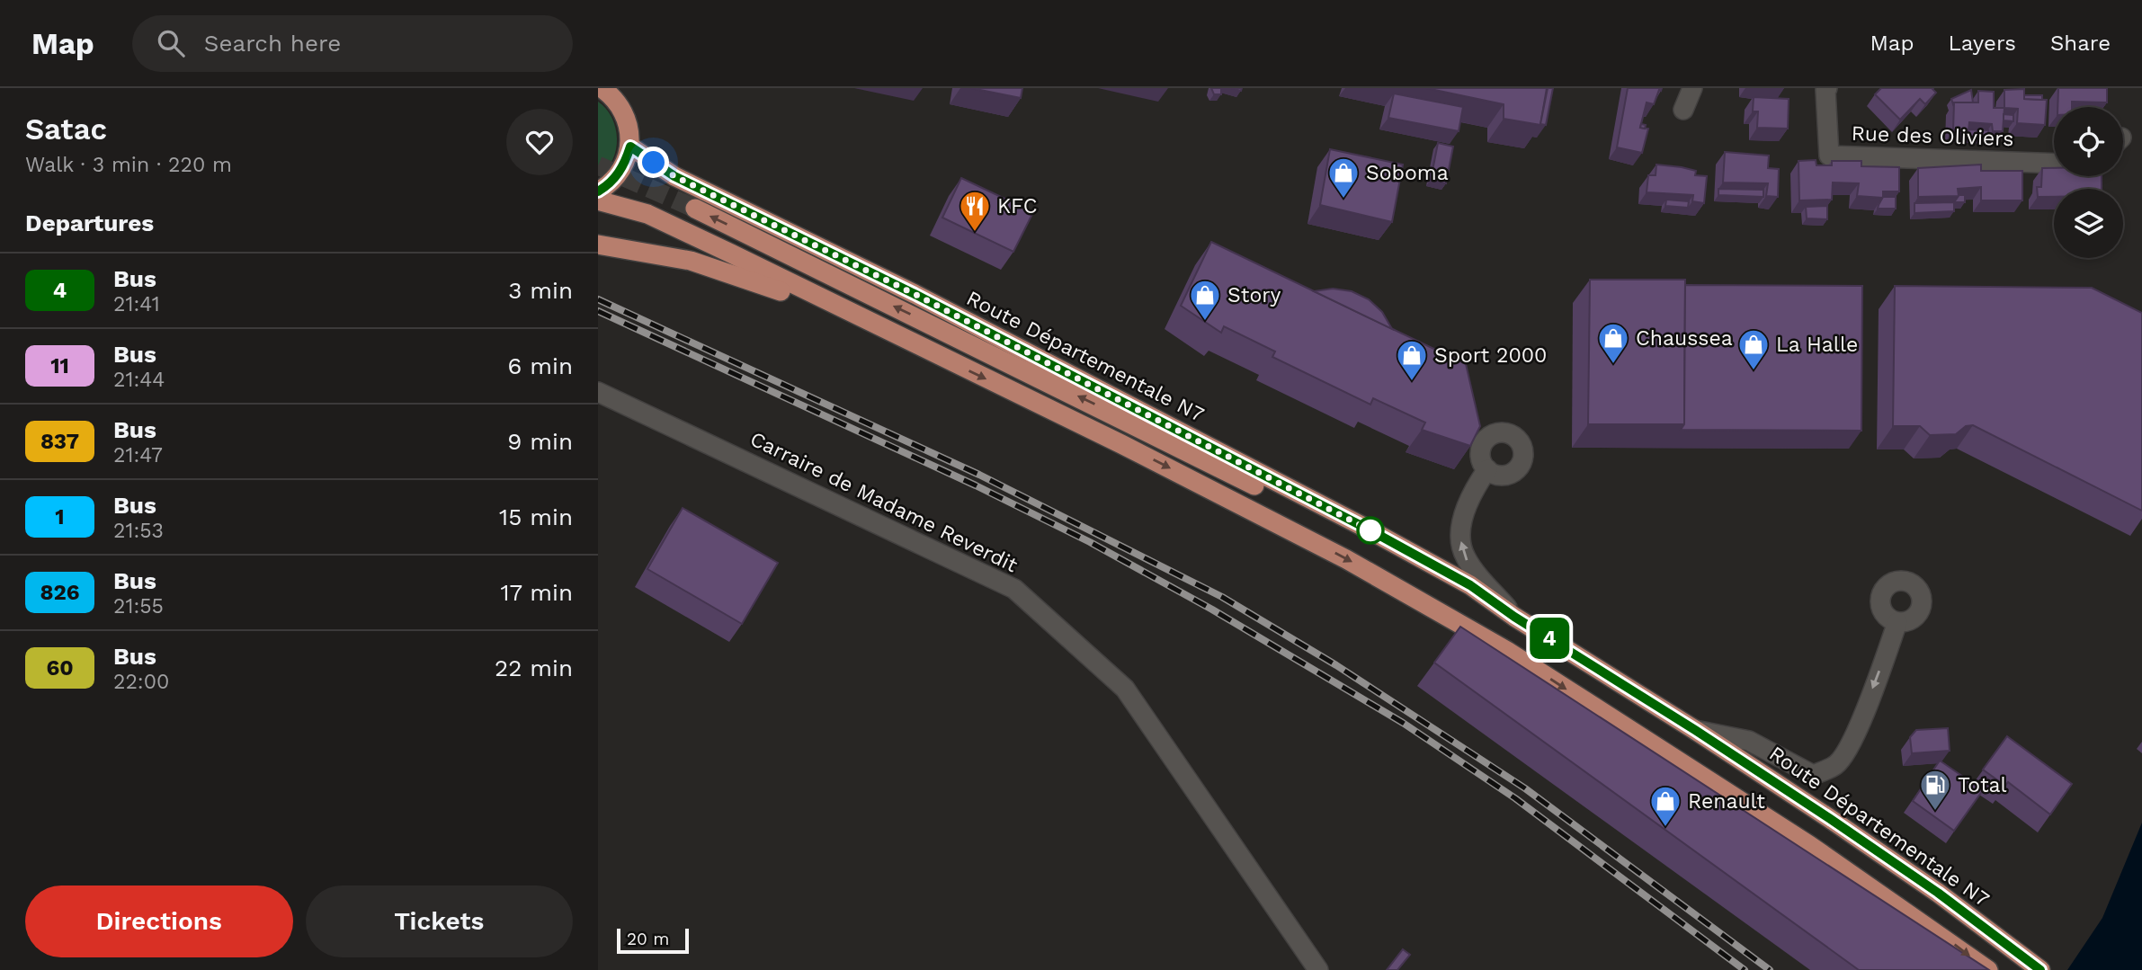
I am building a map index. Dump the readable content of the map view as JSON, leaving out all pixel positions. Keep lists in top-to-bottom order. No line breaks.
{"streets":{"main road":["Route Départementale N7"],"street":["Rue des Oliviers","Carraire de Madame Reverdit"]},"places":{"shop":["Soboma","Story","Chaussea","La Halle","Sport 2000","Renault"],"restaurant":["KFC"],"fuel station":["Total"]},"lines":["bus line 4"],"scale_bar":"20 m","page":{"header":"Map","search":"Search here","nav":["Map","Layers","Share"],"heading":[["Satac","Walk · 3 min · 220 m"],"Departures"],"on_map":"4","list":[{"mark":"4","name":"Bus","note":"21:41","value":"3 min"},{"mark":"11","name":"Bus","note":"21:44","value":"6 min"},{"mark":"837","name":"Bus","note":"21:47","value":"9 min"},{"mark":"1","name":"Bus","note":"21:53","value":"15 min"},{"mark":"826","name":"Bus","note":"21:55","value":"17 min"},{"mark":"60","name":"Bus","note":"22:00","value":"22 min"}],"buttons":["Directions","Tickets"],"scale":"20 m"}}
